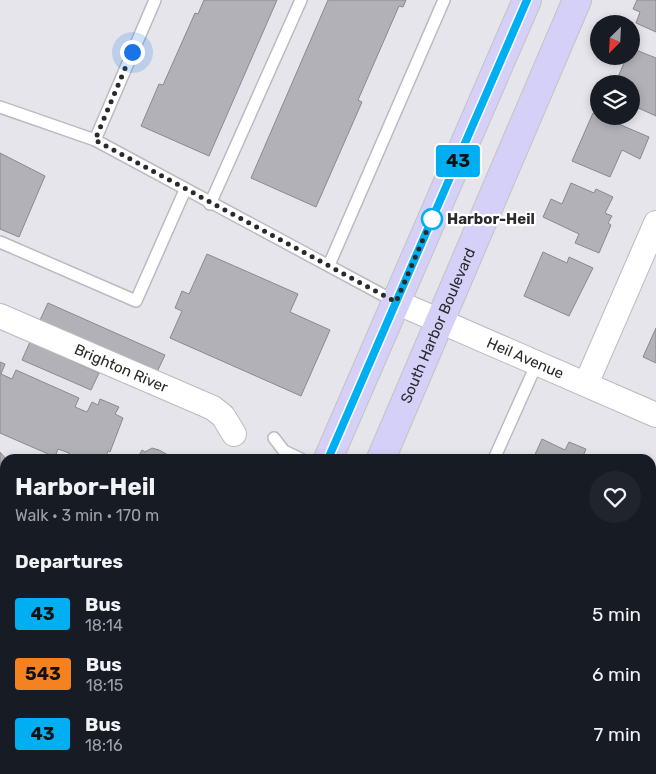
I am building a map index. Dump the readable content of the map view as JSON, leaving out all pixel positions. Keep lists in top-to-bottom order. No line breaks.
{"streets":{"main road":["South Harbor Boulevard"],"street":["Heil Avenue","Brighton River"]},"crossings":[["South Harbor Boulevard","Heil Avenue"]],"places":["Harbor-Heil"],"lines":["bus line 43"],"north":"bottom left","page":{"on_map":"43","heading":[["Harbor-Heil","Walk · 3 min · 170 m"],"Departures"],"list":[{"mark":"43","name":"Bus","note":"18:14","value":"5 min"},{"mark":"543","name":"Bus","note":"18:15","value":"6 min"},{"mark":"43","name":"Bus","note":"18:16","value":"7 min"}]}}
